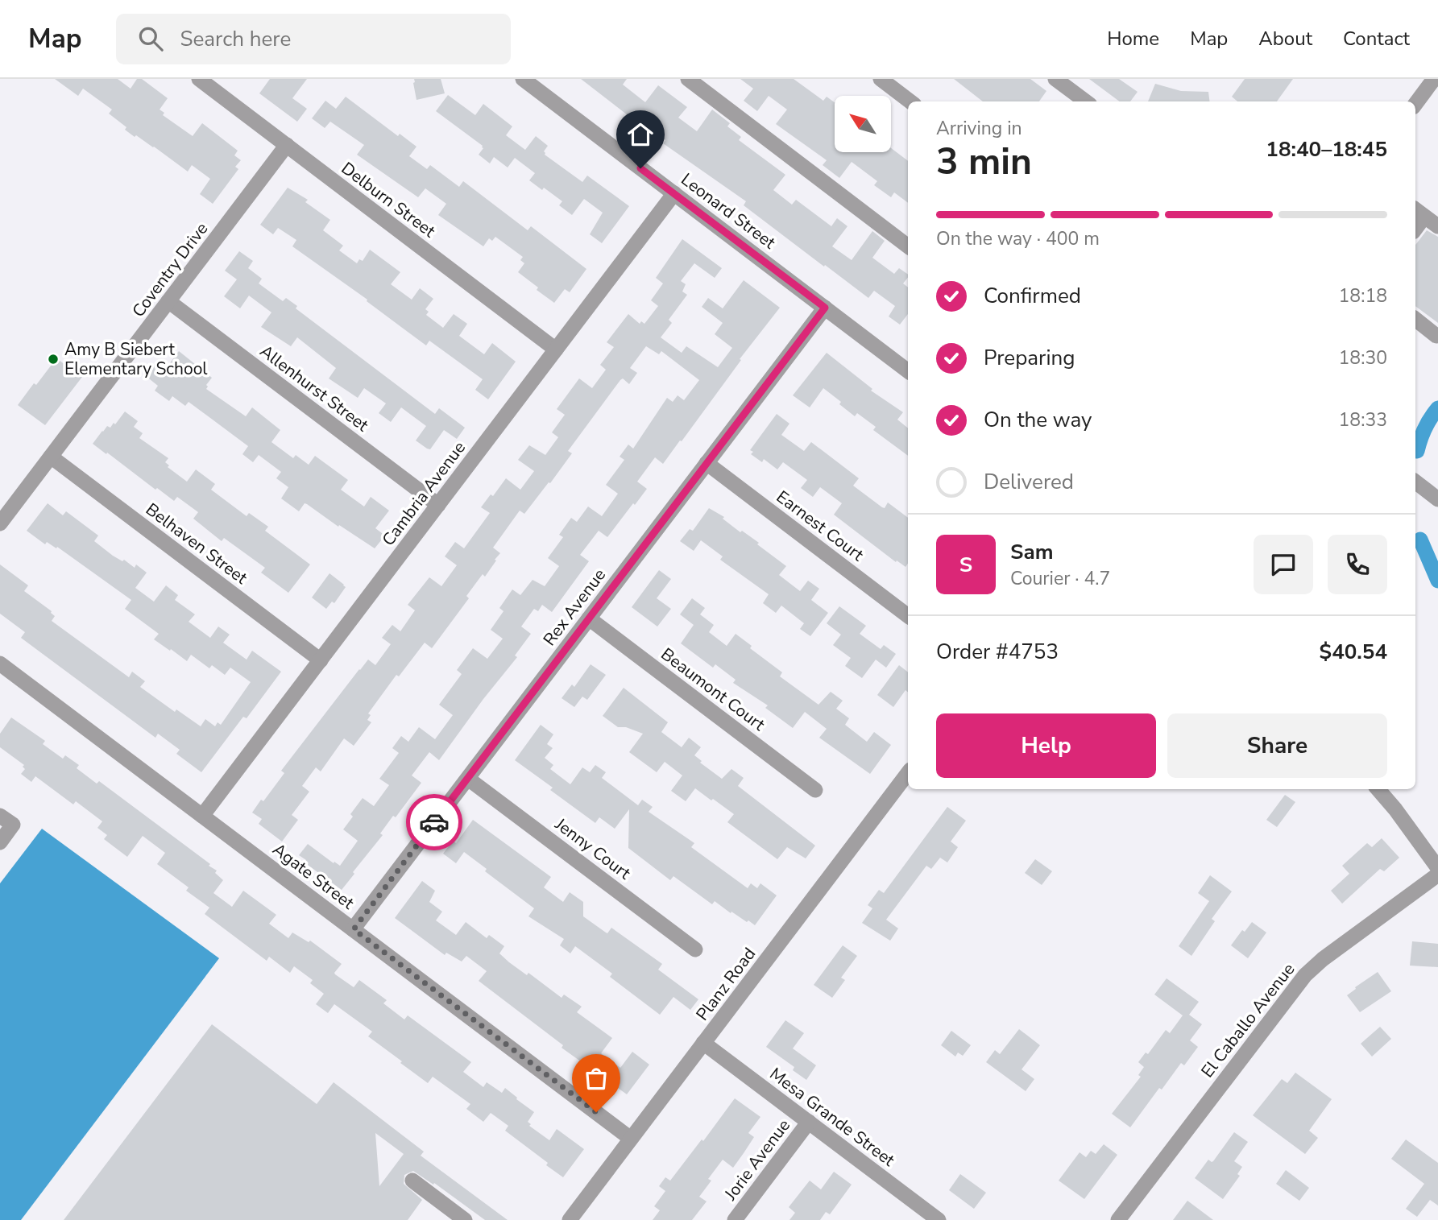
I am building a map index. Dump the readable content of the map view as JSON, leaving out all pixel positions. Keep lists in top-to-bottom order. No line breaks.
{"streets":{"street":["Delburn Street","Leonard Street","Coventry Drive","Allenhurst Street","Cambria Avenue","Earnest Court","Belhaven Street","Rex Avenue","Beaumont Court","Jenny Court","Agate Street","Planz Road","El Caballo Avenue","Mesa Grande Street","Jorie Avenue"]},"crossings":[["Delburn Street","Coventry Drive"],["Delburn Street","Cambria Avenue"],["Leonard Street","Cambria Avenue"],["Leonard Street","Rex Avenue"],["Coventry Drive","Allenhurst Street"],["Coventry Drive","Belhaven Street"],["Allenhurst Street","Cambria Avenue"],["Cambria Avenue","Belhaven Street"],["Cambria Avenue","Agate Street"],["Earnest Court","Rex Avenue"],["Rex Avenue","Beaumont Court"],["Rex Avenue","Jenny Court"],["Rex Avenue","Agate Street"],["Agate Street","Planz Road"],["Planz Road","Mesa Grande Street"],["Mesa Grande Street","Jorie Avenue"]],"places":["Amy B Siebert Elementary School"],"north":"top left","page":{"header":"Map","search":"Search here","nav":["Home","Map","About","Contact"],"heading":["3 min","Arriving in","18:40–18:45"],"panel":["Sam","Courier · 4.7","Order #4753","$40.54"],"bar":"On the way · 400 m","list":[["Confirmed","18:18"],["Preparing","18:30"],["On the way","18:33"],"Delivered"],"round":"S","buttons":["Help","Share"]}}
